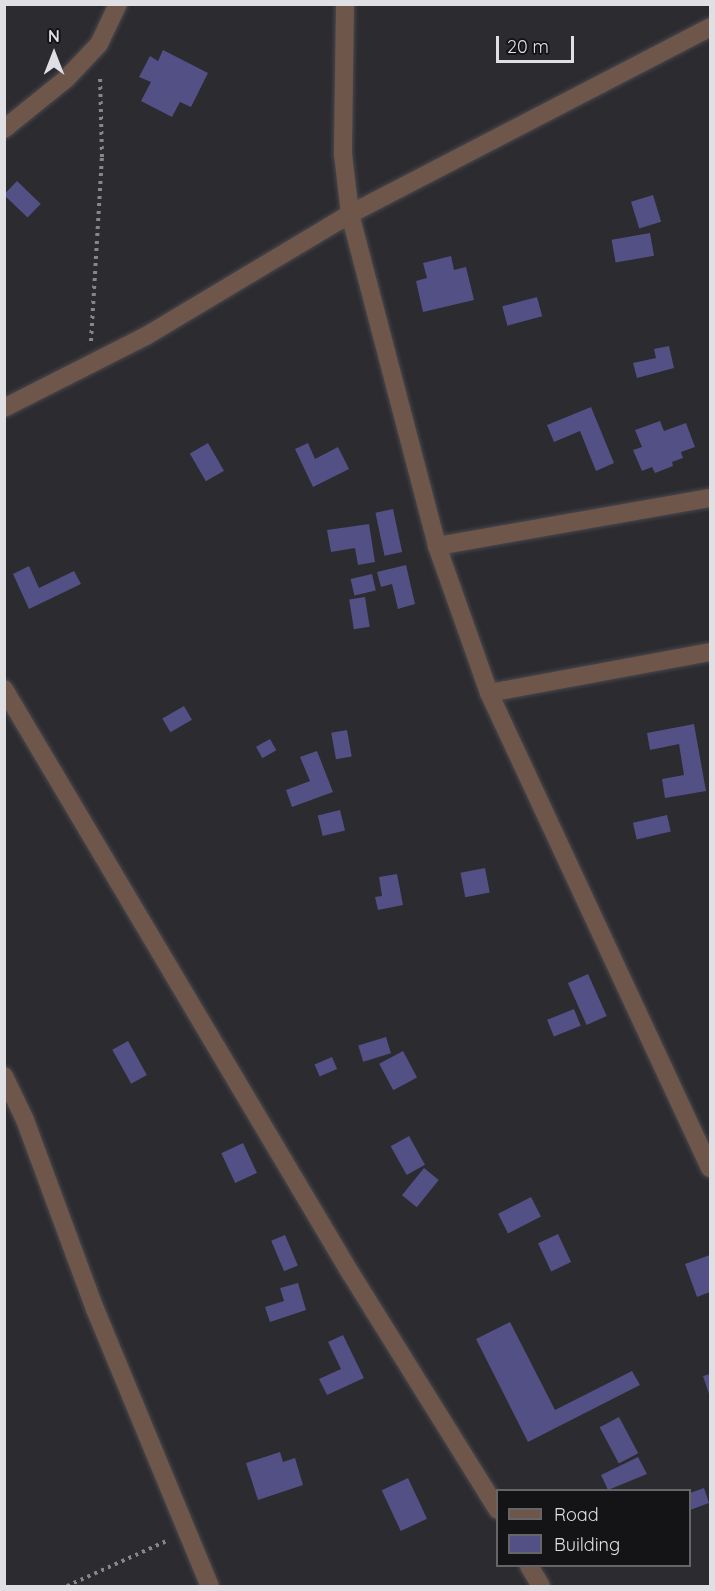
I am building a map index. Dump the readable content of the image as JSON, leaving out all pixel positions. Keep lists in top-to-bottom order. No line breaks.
{"legend":["Road","Building"],"scale_bar":"20 m","north":"top"}
